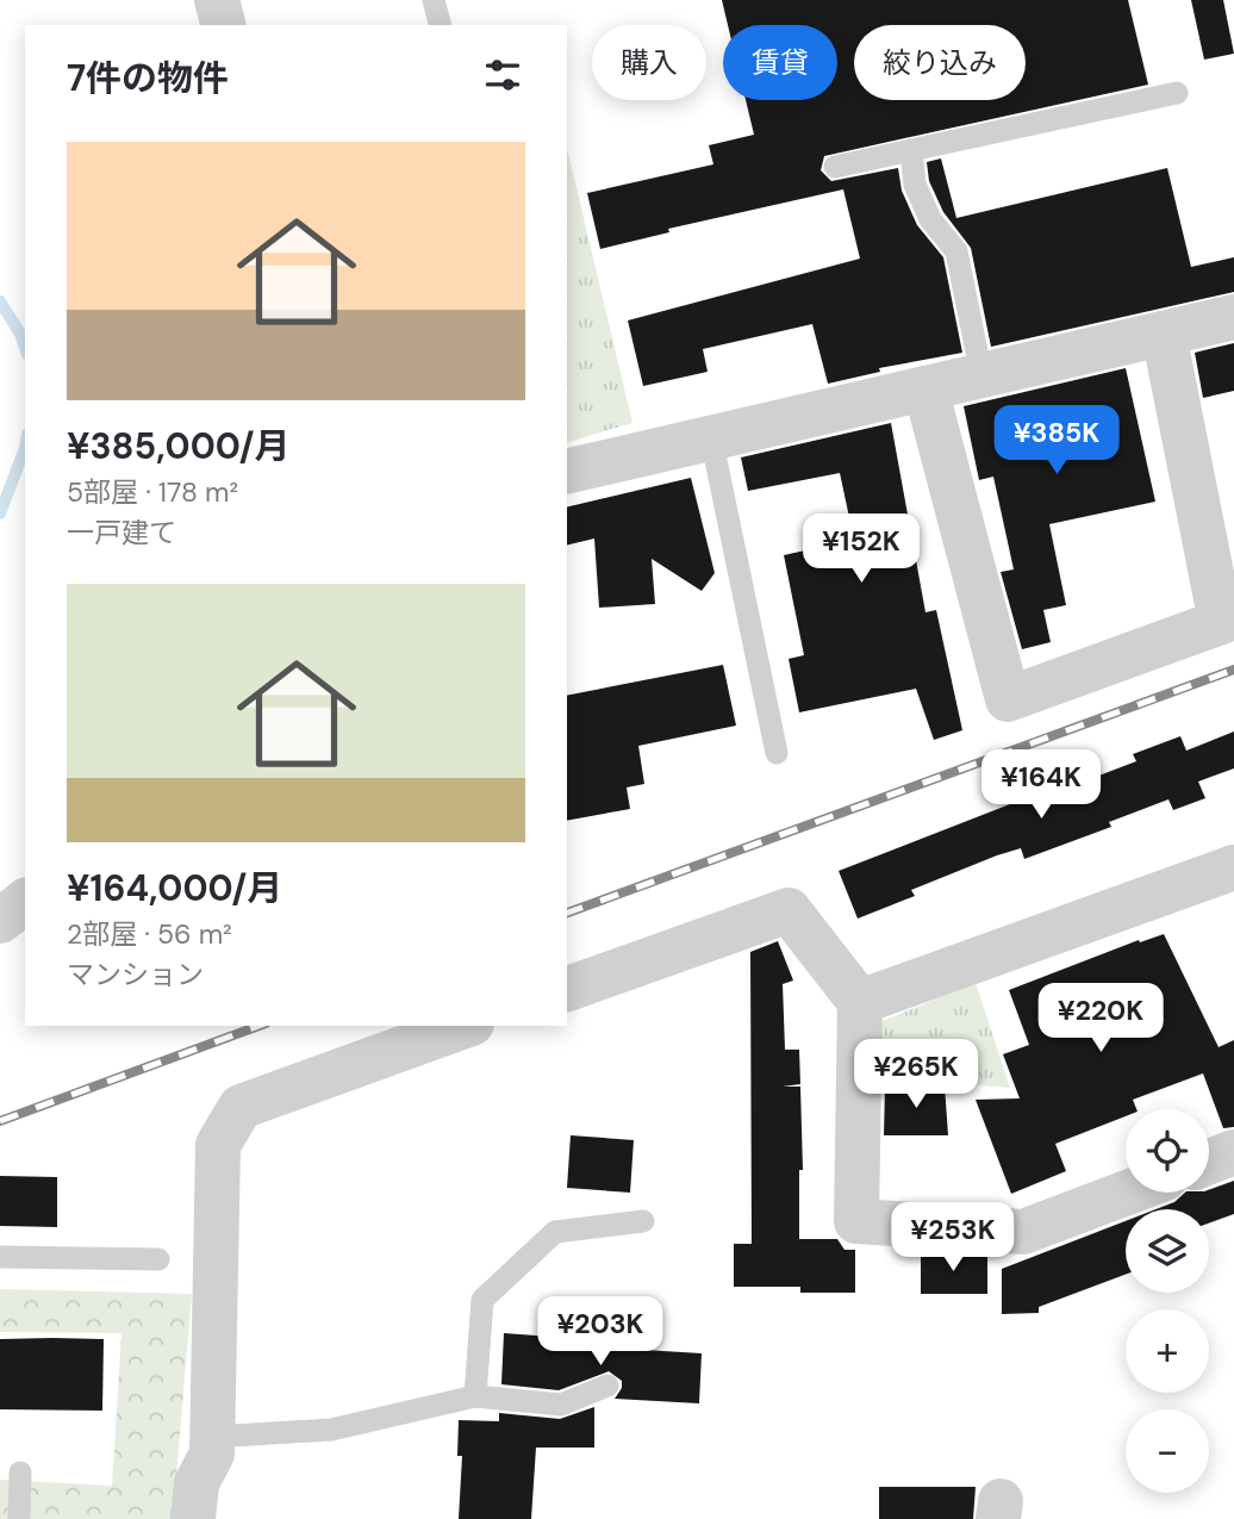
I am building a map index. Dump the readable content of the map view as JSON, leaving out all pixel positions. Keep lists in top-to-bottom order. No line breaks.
{"page":{"chip":["購入","賃貸","絞り込み"],"heading":"7件の物件","list":[{"name":"¥385,000/月","note":"5部屋 · 178 m² · 一戸建て"},{"name":"¥164,000/月","note":"2部屋 · 56 m² · マンション"}],"price":["¥385K","¥152K","¥164K","¥220K","¥265K","¥253K","¥203K"],"map_buttons":["+","−"]}}
